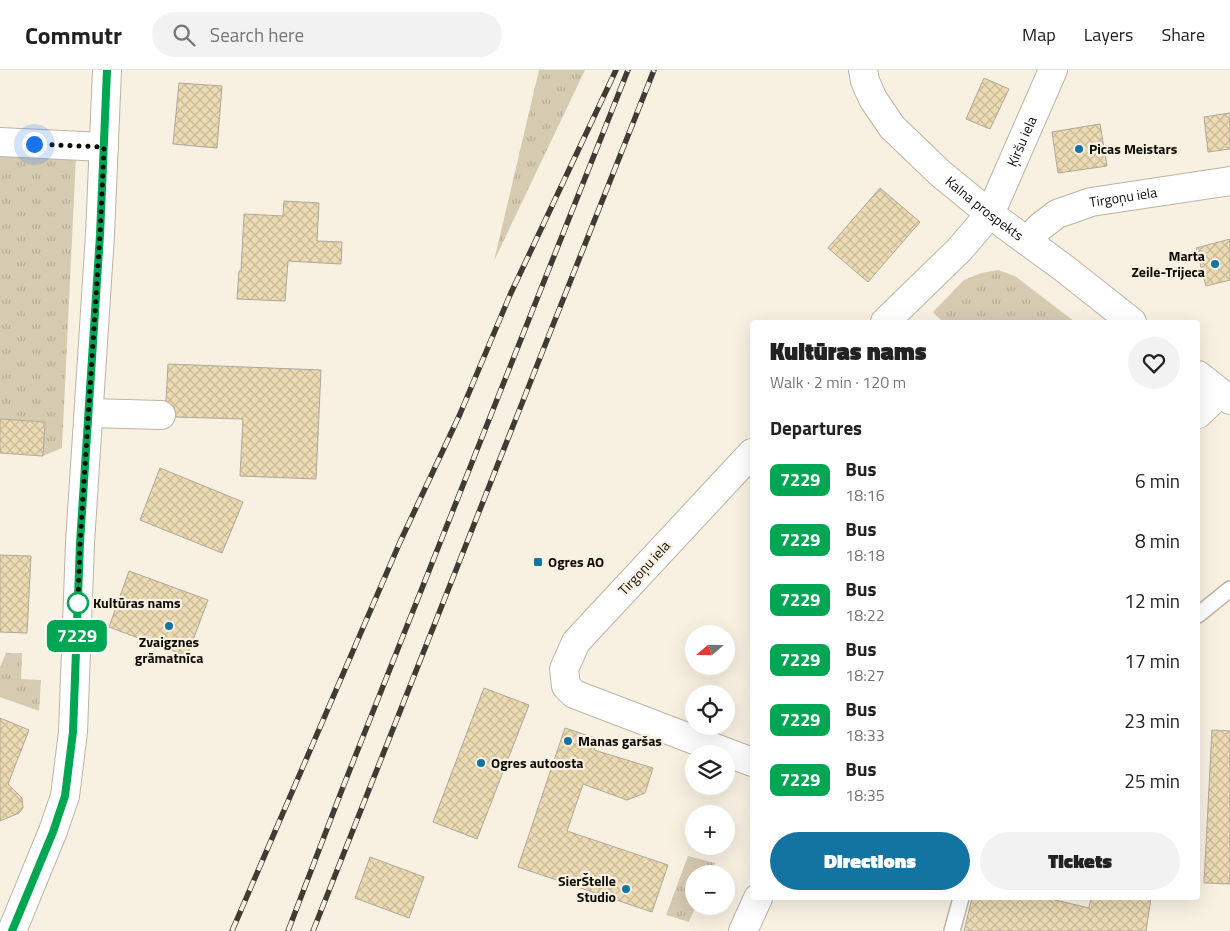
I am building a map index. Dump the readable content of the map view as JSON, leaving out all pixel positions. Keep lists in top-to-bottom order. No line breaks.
{"streets":{"main road":["Ķiršu iela","Tirgoņu iela","Kalna prospekts"]},"crossings":[["Ķiršu iela","Kalna prospekts"],["Tirgoņu iela","Kalna prospekts"]],"places":{"other":["Picas Meistars","Marta Zeile-Trijeca","Kultūras nams","Zvaigznes grāmatnīca","Manas garšas","Ogres autoosta","SierŠtelle Studio"],"transit":["Ogres AO"]},"lines":["bus line 7229"],"north":"left","page":{"header":"Commutr","search":"Search here","nav":["Map","Layers","Share"],"on_map":"7229","heading":[["Kultūras nams","Walk · 2 min · 120 m"],"Departures"],"list":[{"mark":"7229","name":"Bus","note":"18:16","value":"6 min"},{"mark":"7229","name":"Bus","note":"18:18","value":"8 min"},{"mark":"7229","name":"Bus","note":"18:22","value":"12 min"},{"mark":"7229","name":"Bus","note":"18:27","value":"17 min"},{"mark":"7229","name":"Bus","note":"18:33","value":"23 min"},{"mark":"7229","name":"Bus","note":"18:35","value":"25 min"}],"map_buttons":["+","−"],"buttons":["Directions","Tickets"]}}
